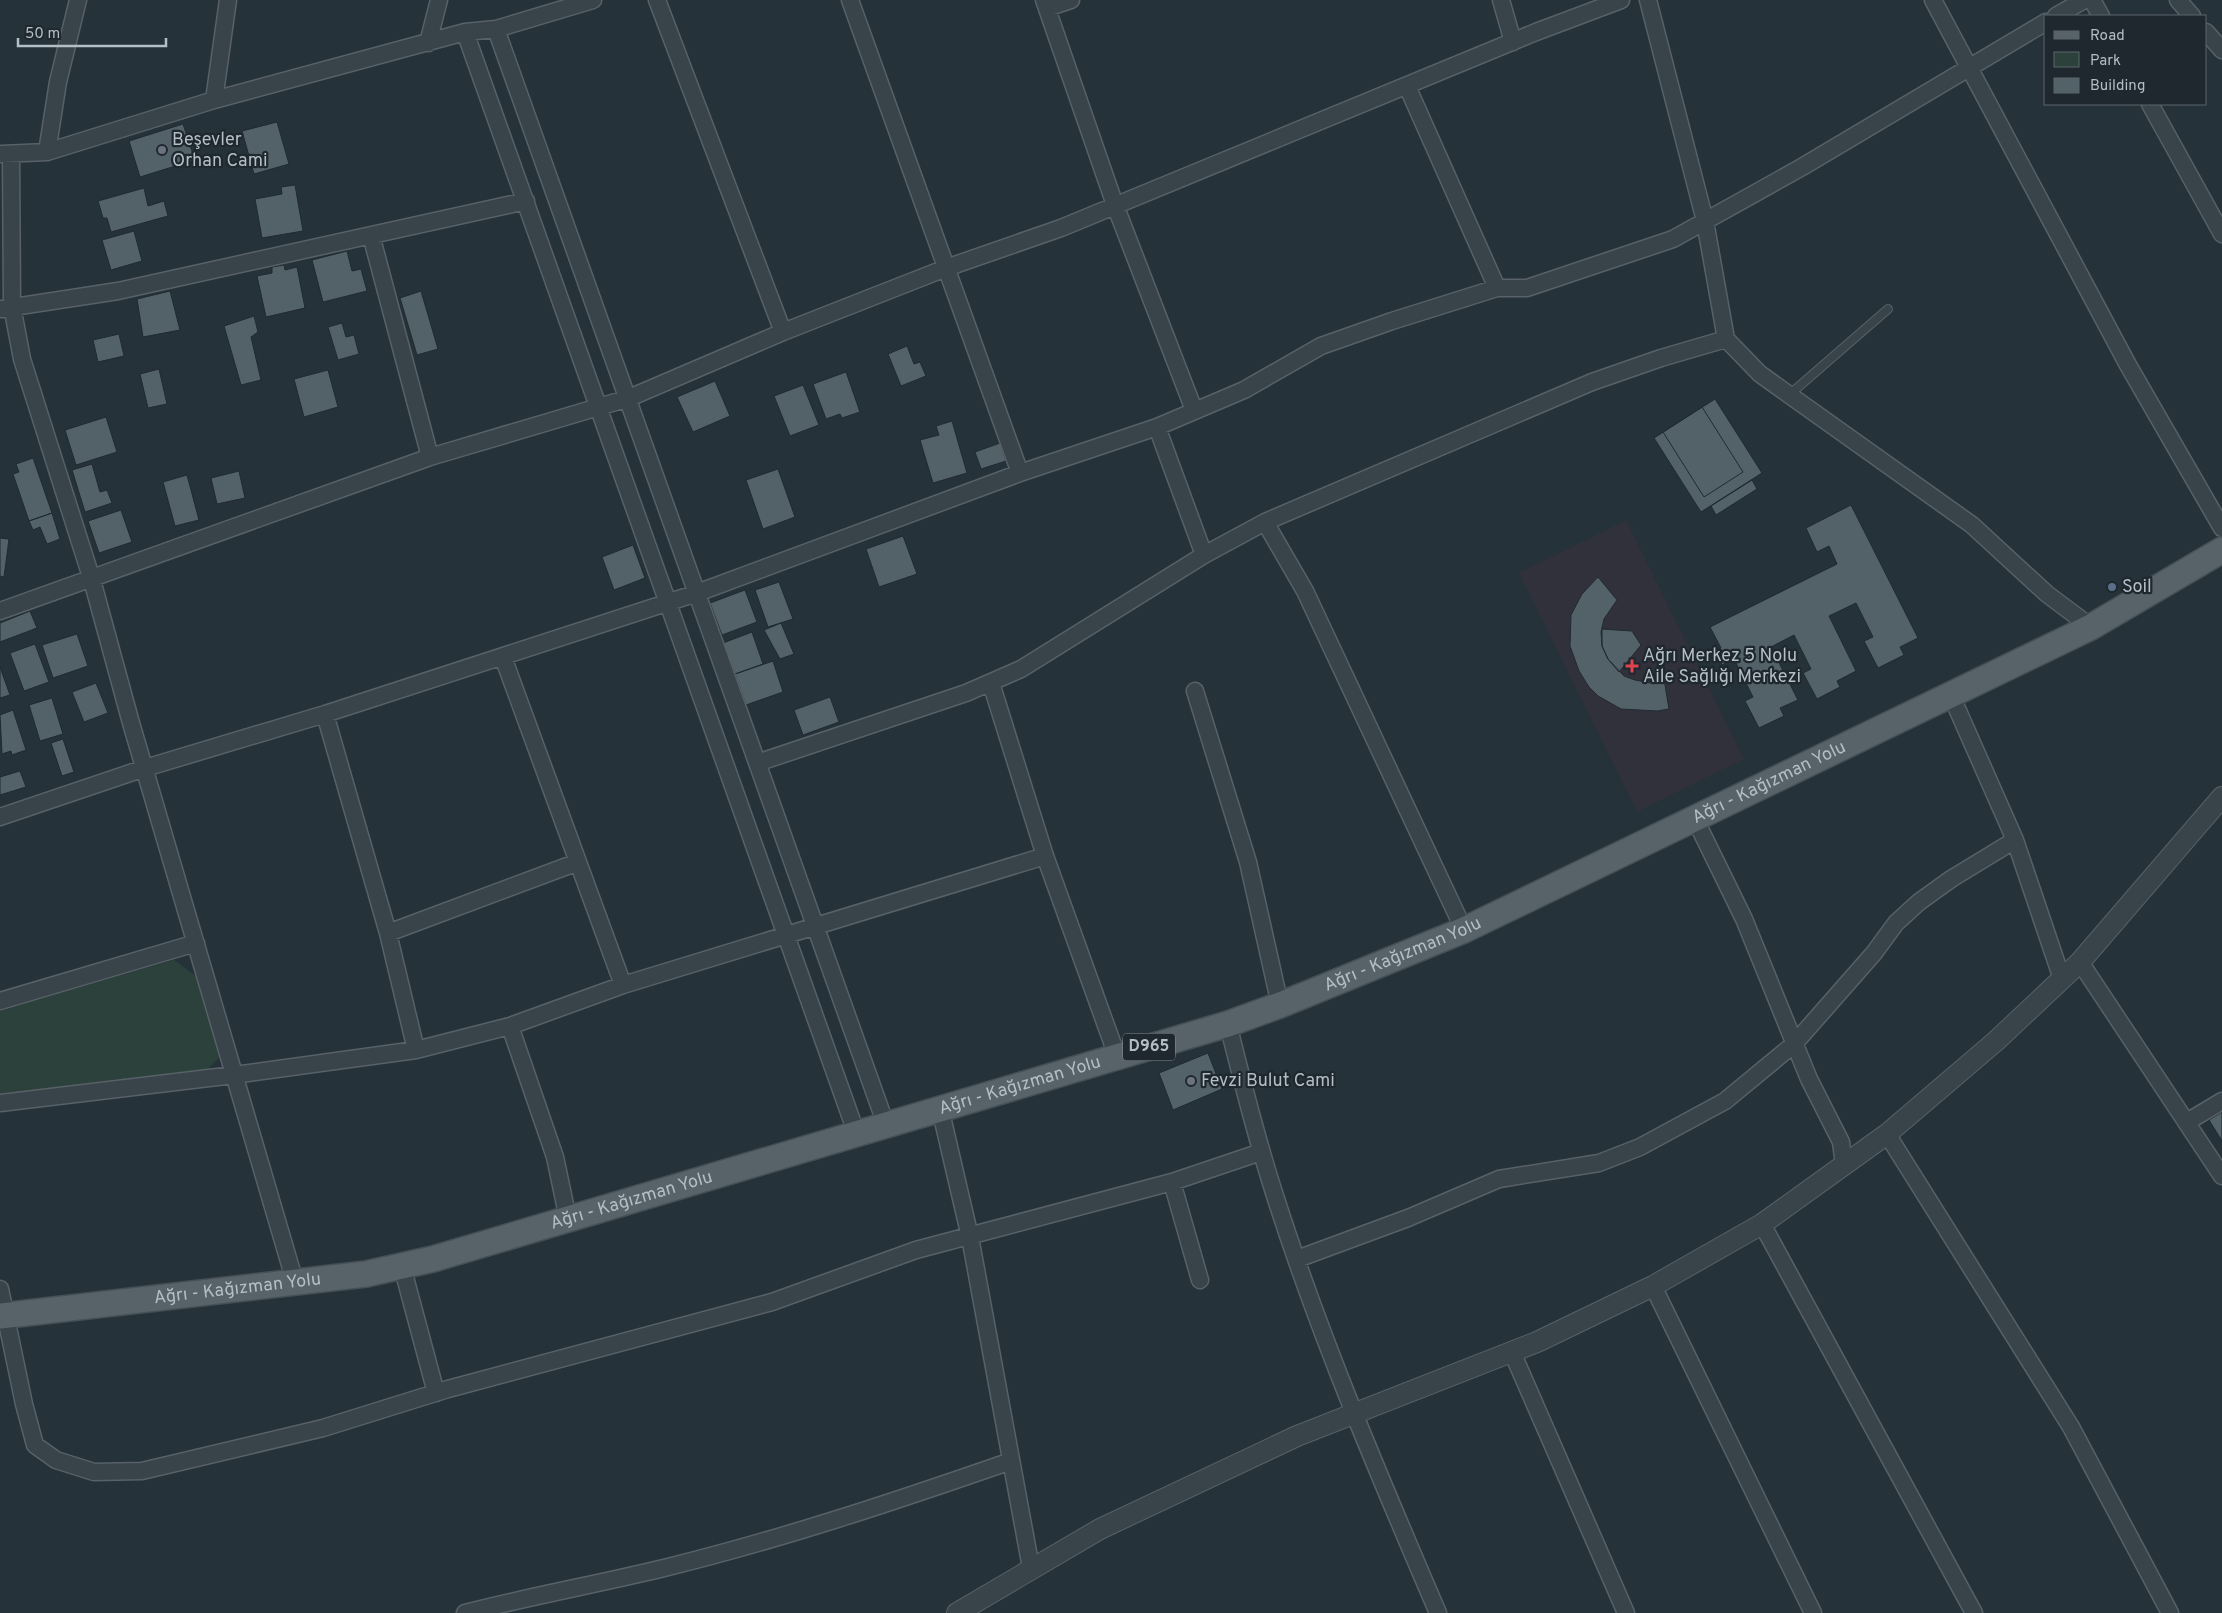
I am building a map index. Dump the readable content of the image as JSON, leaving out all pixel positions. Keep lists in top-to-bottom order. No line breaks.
{"streets":{"main road":["Ağrı - Kağızman Yolu","D965"]},"places":{"other":["Beşevler Orhan Cami","Soil","Fevzi Bulut Cami"],"health":["Ağrı Merkez 5 Nolu Aile Sağlığı Merkezi"]},"legend":["Road","Park","Building"],"scale_bar":"50 m"}
